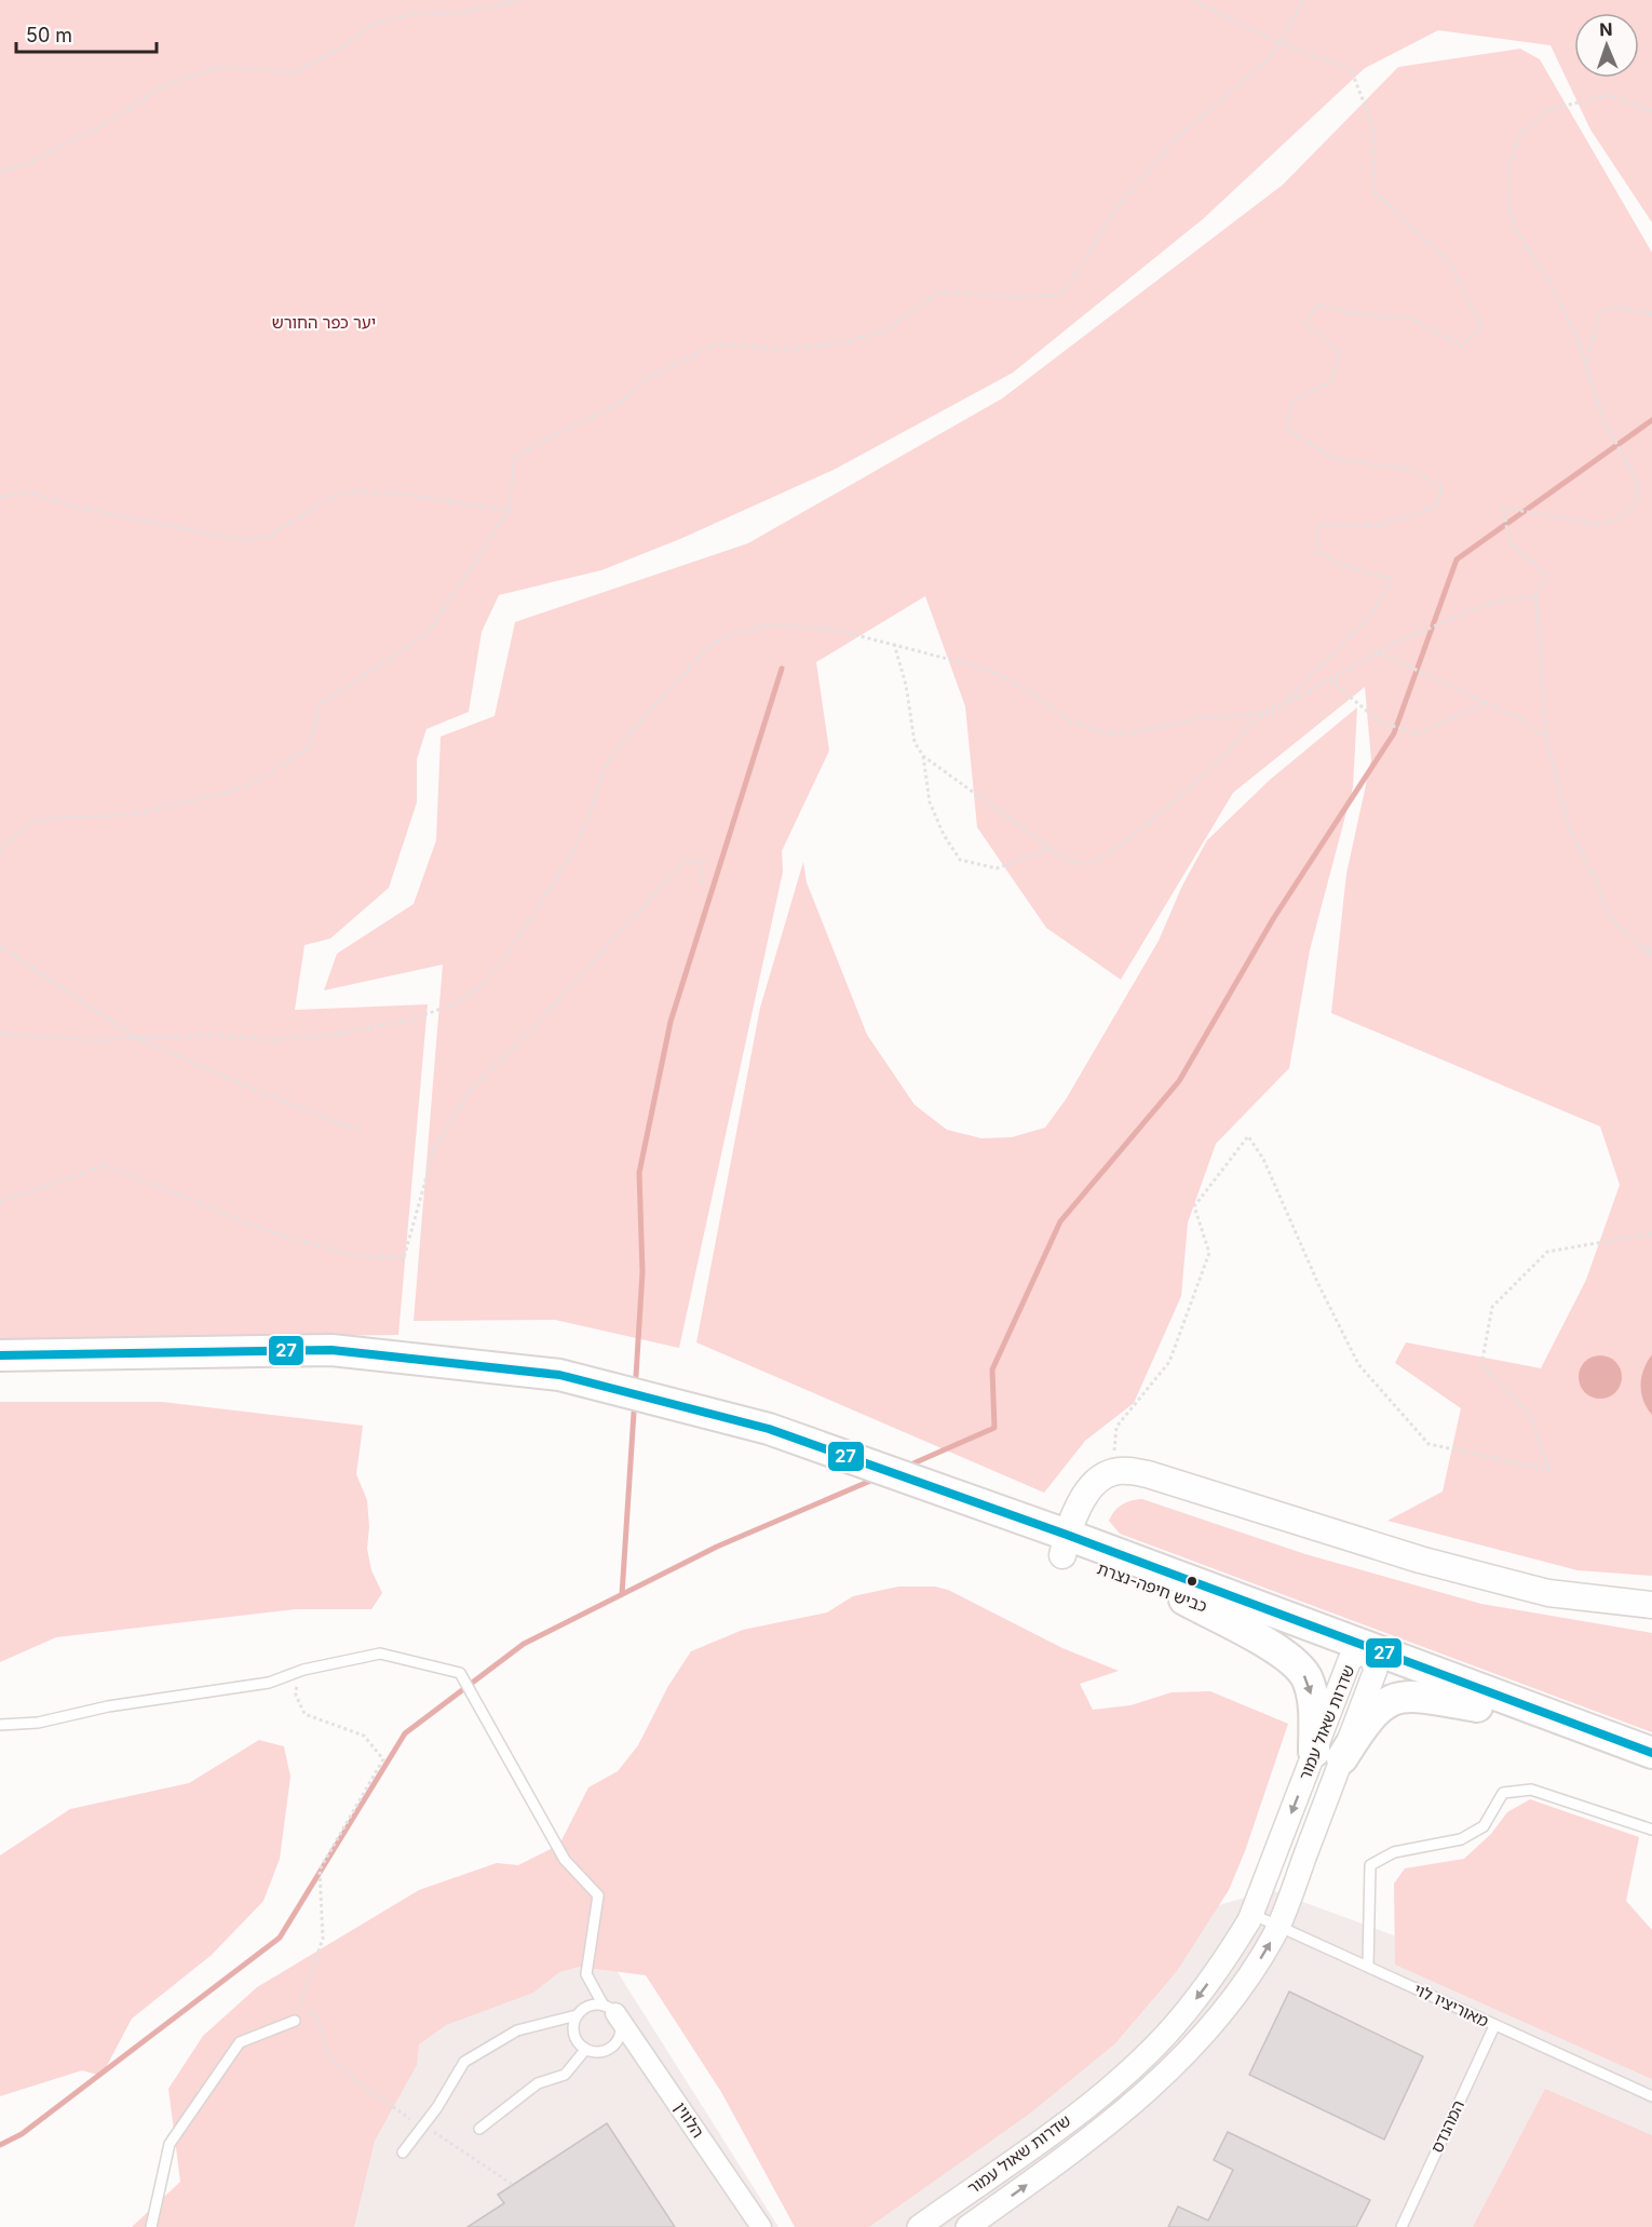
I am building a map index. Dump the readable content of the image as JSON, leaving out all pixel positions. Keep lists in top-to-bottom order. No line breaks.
{"streets":{"highway":["כביש חיפה-נצרת"],"street":["שדרות שאול עמור","הלווין"],"lane":["מאוריציו לוי","המהנדס"]},"crossings":[["כביש חיפה-נצרת","שדרות שאול עמור"],["שדרות שאול עמור","מאוריציו לוי"],["מאוריציו לוי","המהנדס"]],"parks":["יער כפר החורש"],"lines":["transit line 27"],"scale_bar":"50 m","north":"top"}
